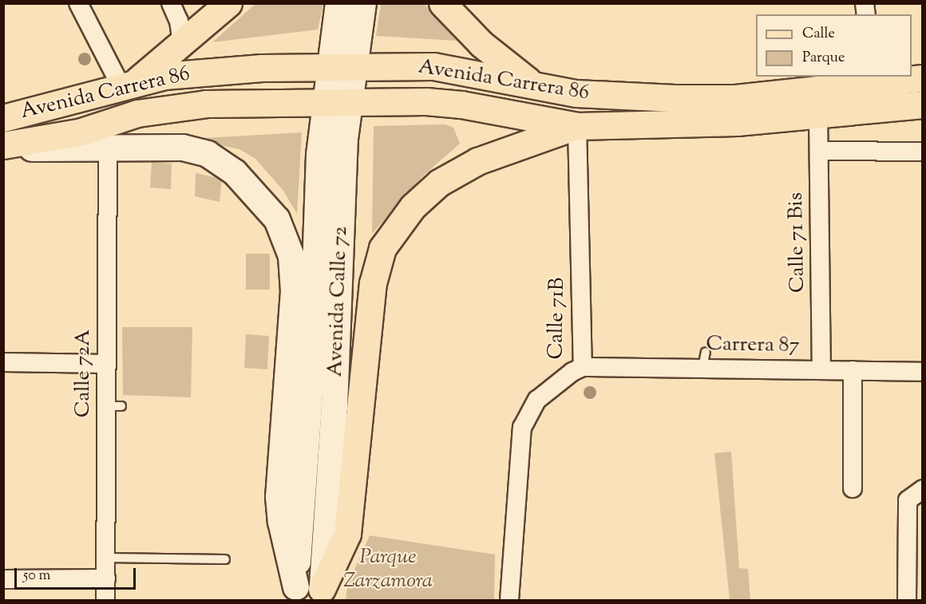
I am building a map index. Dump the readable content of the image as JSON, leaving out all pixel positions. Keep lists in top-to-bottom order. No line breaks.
{"streets":{"main road":["Avenida Carrera 86","Avenida Calle 72"],"street":["Calle 71 Bis","Calle 71B","Carrera 87","Calle 72A"]},"crossings":[["Avenida Carrera 86","Calle 71 Bis"],["Avenida Carrera 86","Avenida Calle 72"],["Avenida Carrera 86","Calle 71B"],["Calle 71 Bis","Carrera 87"],["Calle 71B","Carrera 87"]],"parks":["Parque Zarzamora"],"legend":["Calle","Parque"],"scale_bar":"50 m"}
